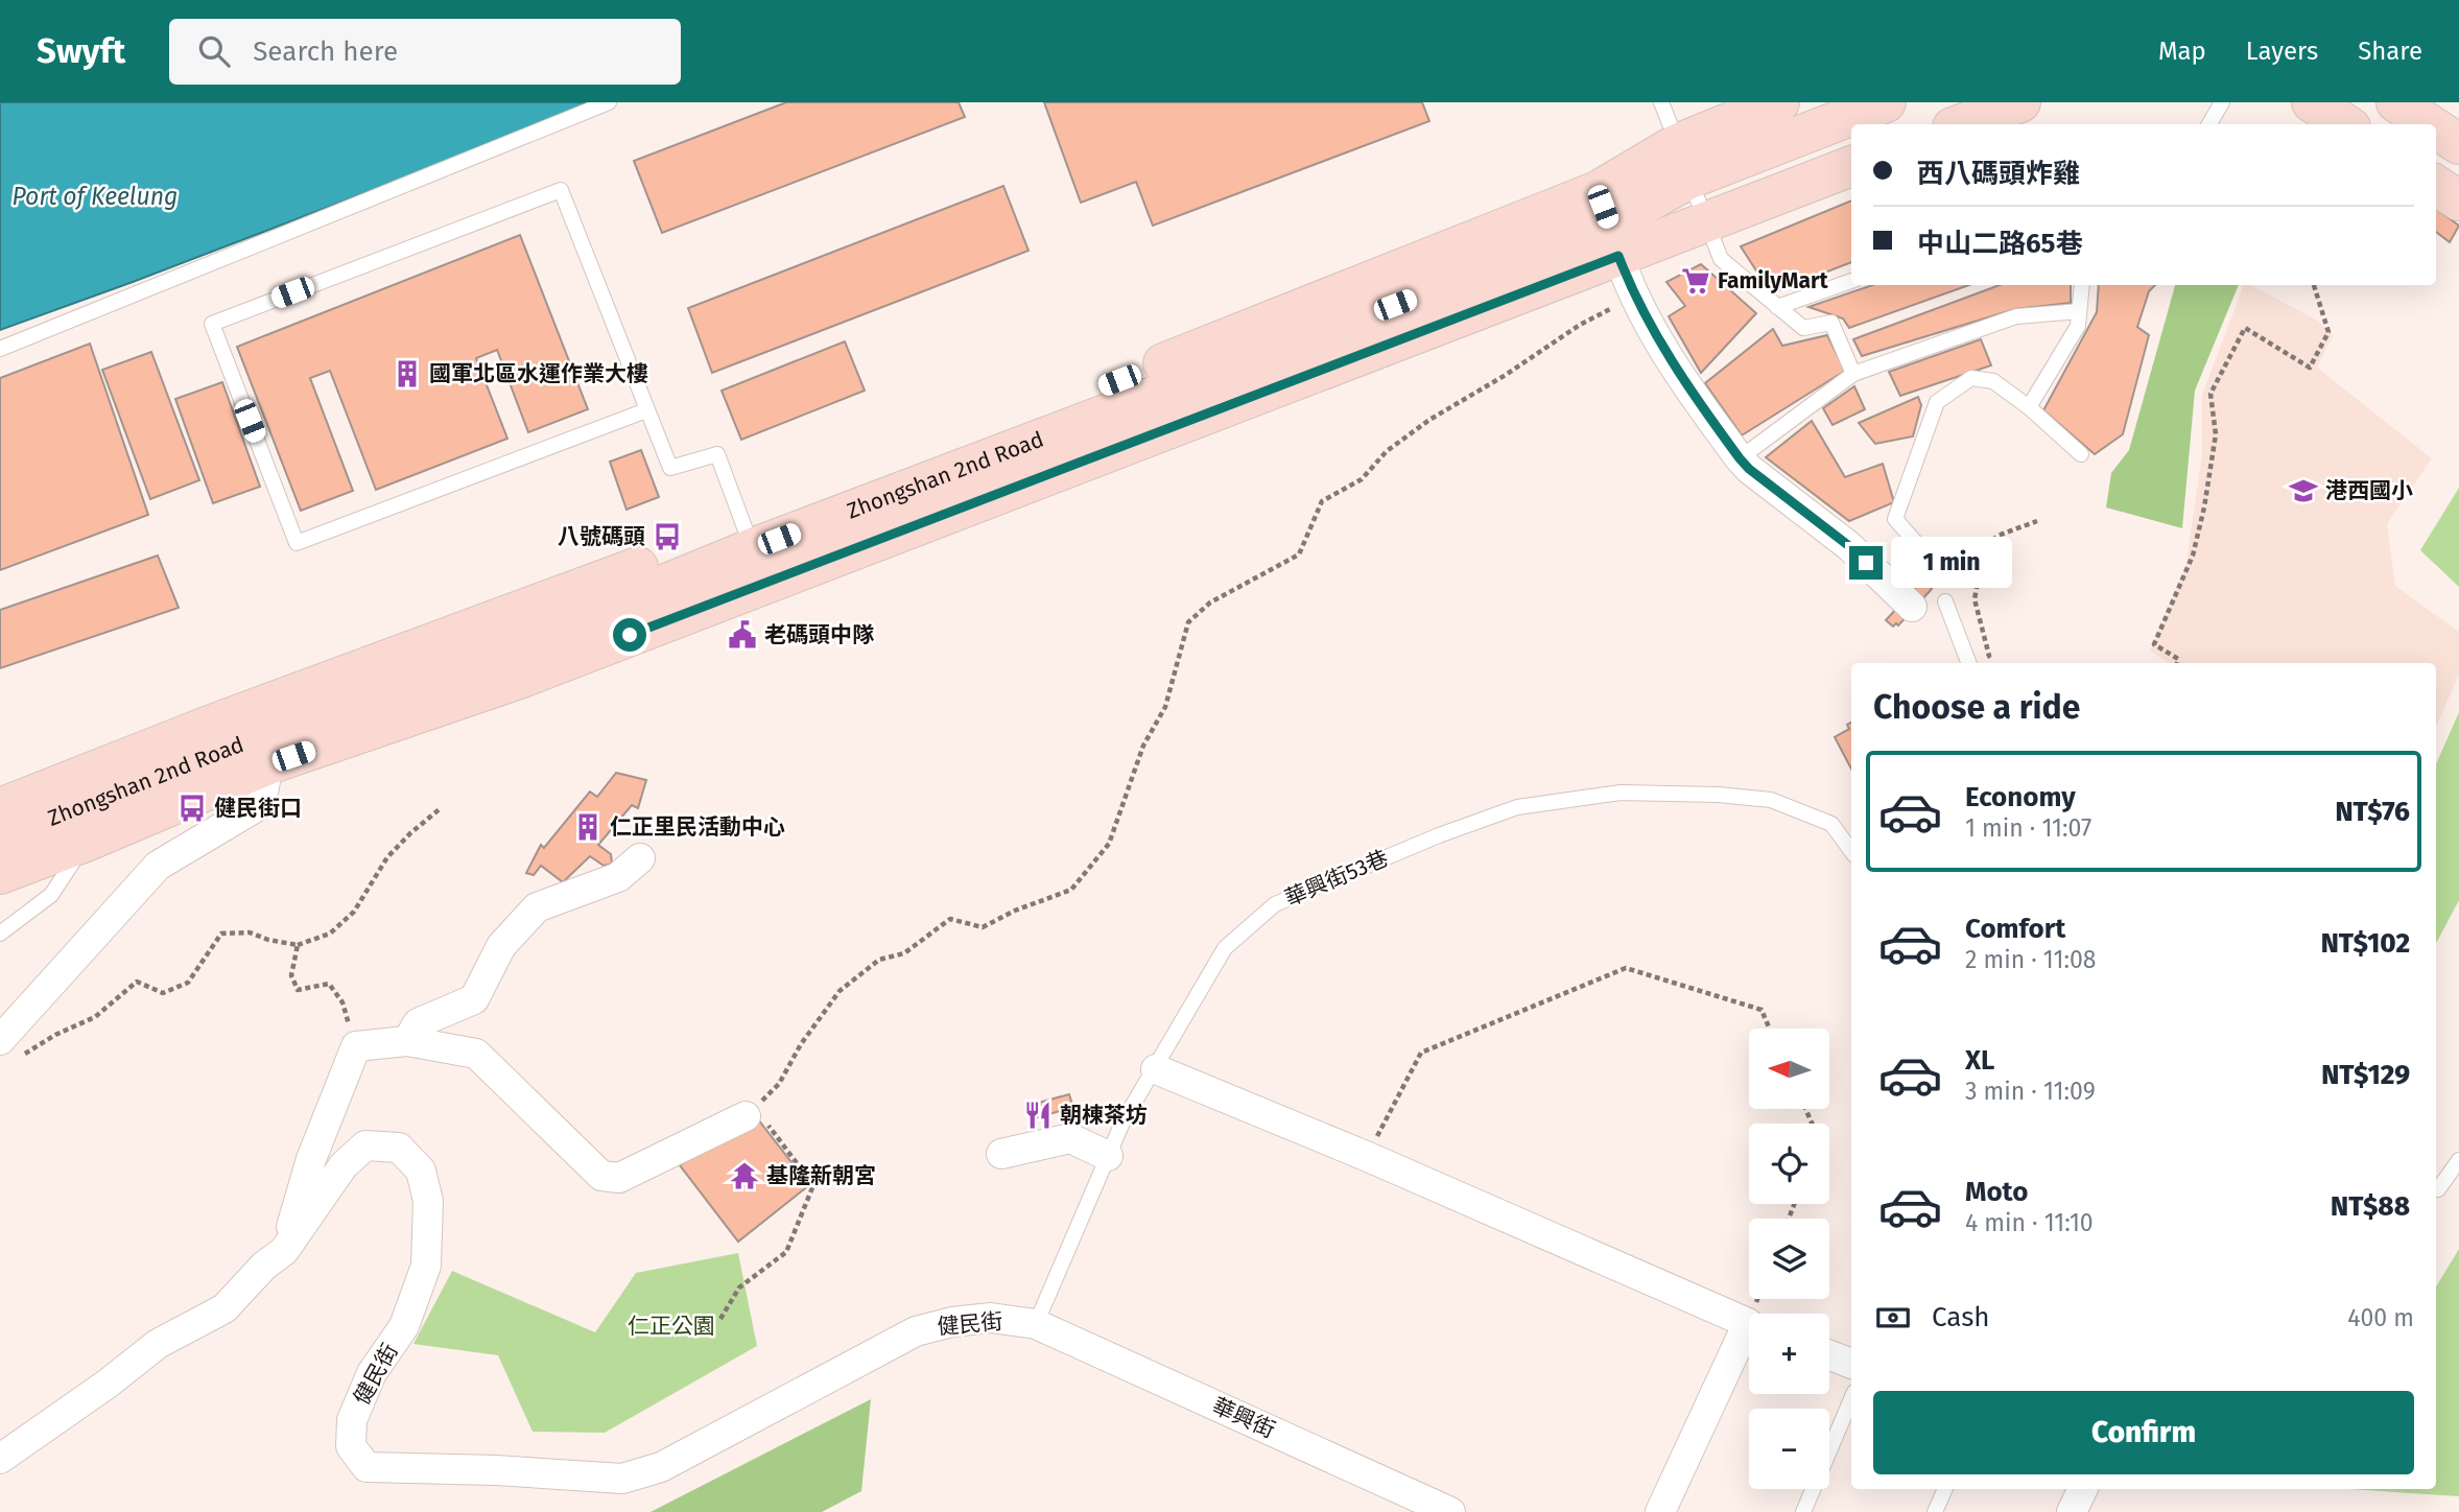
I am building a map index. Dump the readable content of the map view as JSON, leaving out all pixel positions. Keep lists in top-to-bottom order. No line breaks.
{"streets":{"street":["Zhongshan 2nd Road","健民街","華興街"],"lane":["華興街53巷"]},"crossings":[["華興街53巷","健民街"],["華興街53巷","華興街"],["健民街","華興街"]],"water":["Port of Keelung"],"parks":["仁正公園"],"places":{"supermarket":["FamilyMart"],"building":["國軍北區水運作業大樓","仁正里民活動中心"],"school or university":["港西國小"],"bus stop":["八號碼頭","健民街口"],"public building":["老碼頭中隊"],"restaurant":["朝棟茶坊"],"temple":["基隆新朝宮"]},"north":"left","page":{"header":"Swyft","search":"Search here","nav":["Map","Layers","Share"],"banner":["西八碼頭炸雞","中山二路65巷"],"bubble":"1 min","heading":"Choose a ride","list":[{"name":"Economy","note":"1 min · 11:07","value":"NT$76"},{"name":"Comfort","note":"2 min · 11:08","value":"NT$102"},{"name":"XL","note":"3 min · 11:09","value":"NT$129"},{"name":"Moto","note":"4 min · 11:10","value":"NT$88"}],"map_buttons":["+","−"],"pay":["Cash","400 m"],"buttons":"Confirm"}}
